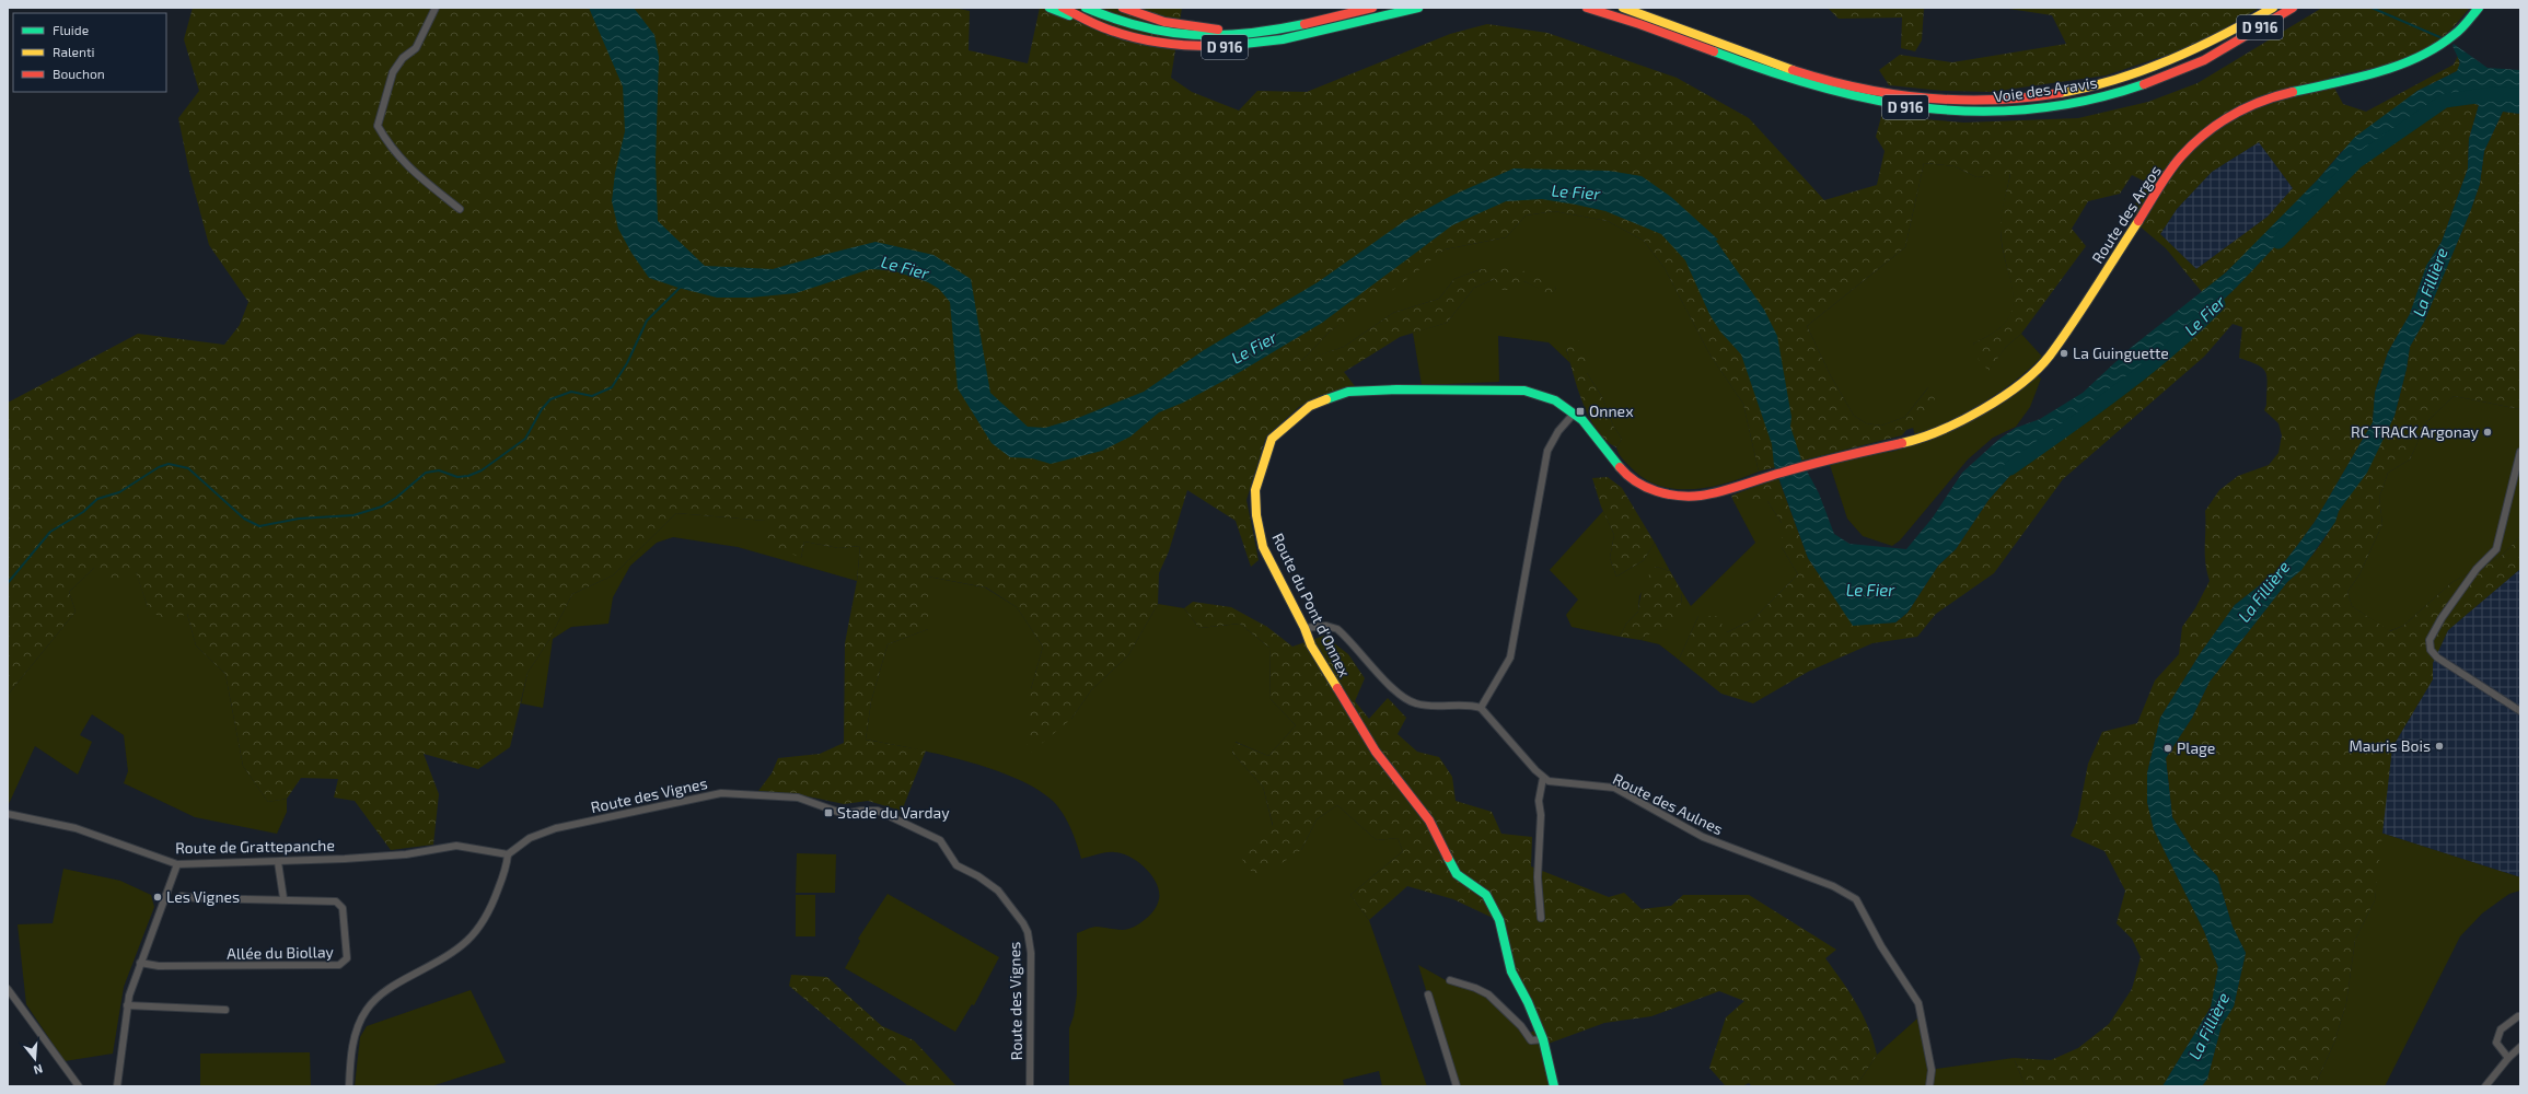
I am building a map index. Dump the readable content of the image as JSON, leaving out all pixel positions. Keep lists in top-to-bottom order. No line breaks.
{"streets":{"main road":["D 916","Voie des Aravis","Route des Argos","Route du Pont d'Onnex"],"street":["Route des Vignes","Route des Aulnes","Route de Grattepanche","Allée du Biollay"]},"crossings":[["Route des Argos","Route du Pont d'Onnex"],["Route des Vignes","Route de Grattepanche"]],"water":["Le Fier","La Fillière"],"places":{"other":["La Guinguette","RC TRACK Argonay","Mauris Bois","Plage","Les Vignes"],"transit":["Onnex","Stade du Varday"]},"legend":["Fluide","Ralenti","Bouchon"],"north":"bottom"}
